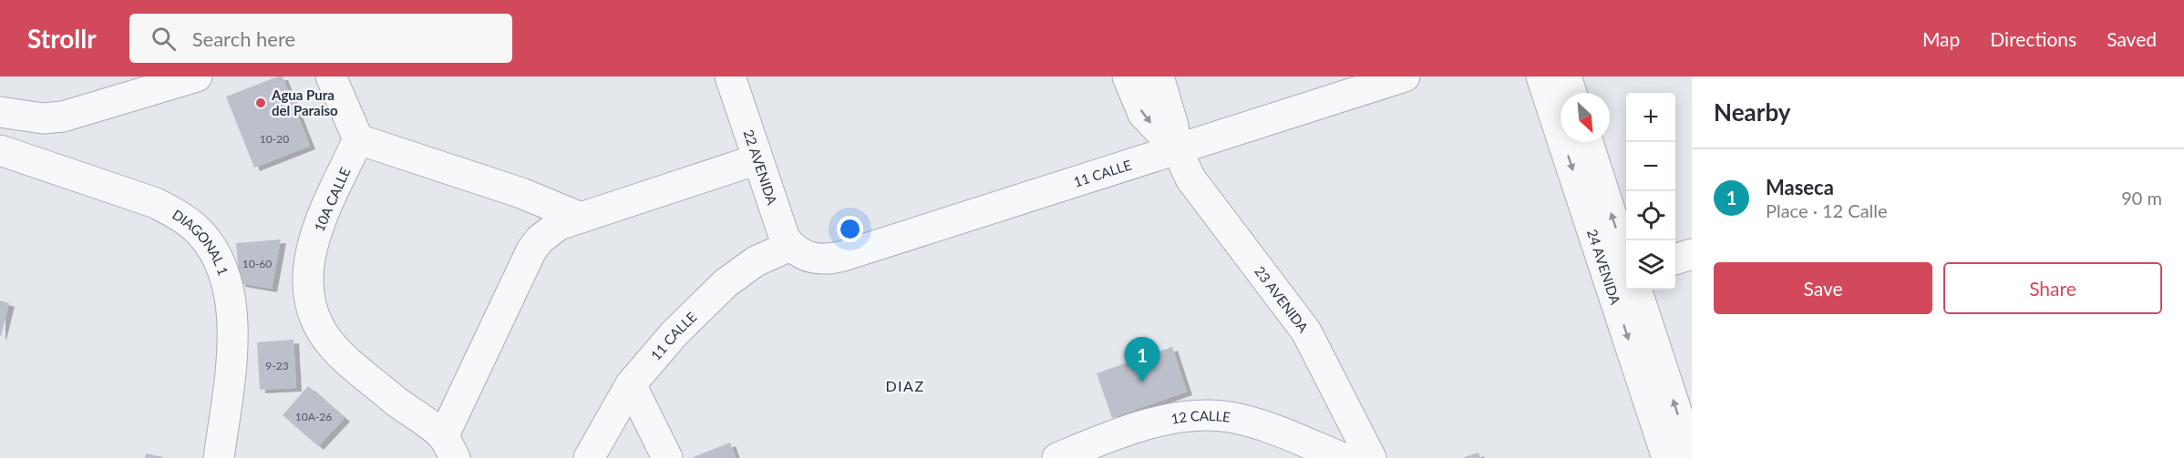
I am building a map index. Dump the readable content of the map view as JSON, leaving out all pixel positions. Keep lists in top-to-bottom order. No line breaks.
{"streets":{"street":["22 AVENIDA","11 CALLE","10A CALLE","DIAGONAL 1","24 AVENIDA","23 AVENIDA","12 CALLE"]},"crossings":[["22 AVENIDA","11 CALLE"],["22 AVENIDA","10A CALLE"],["11 CALLE","23 AVENIDA"]],"districts":["DIAZ"],"places":["Agua Pura del Paraiso"],"house_numbers":["10-20","10-60","9-23","10A-26"],"north":"bottom right","page":{"header":"Strollr","search":"Search here","nav":["Map","Directions","Saved"],"heading":"Nearby","map_buttons":["+","−"],"list":[{"mark":"1","name":"Maseca","note":"Place · 12 Calle","value":"90 m"}],"buttons":["Save","Share"],"pins":"1"}}
